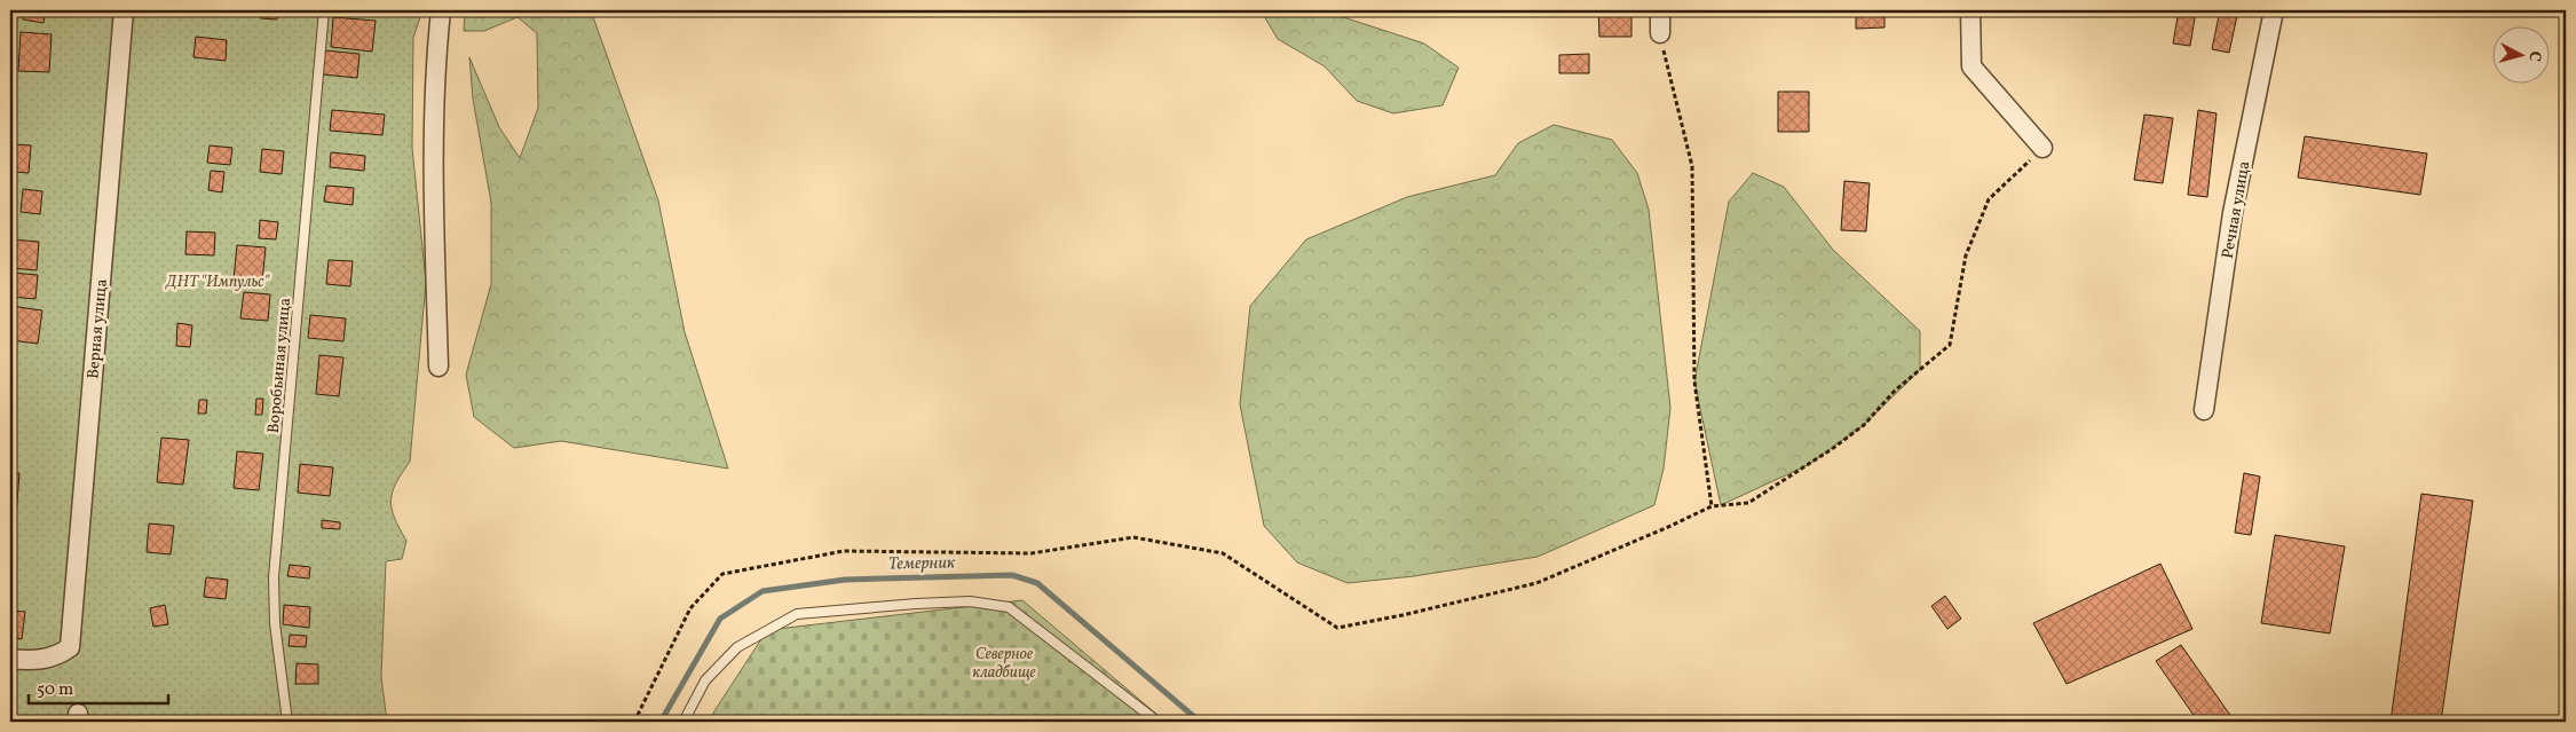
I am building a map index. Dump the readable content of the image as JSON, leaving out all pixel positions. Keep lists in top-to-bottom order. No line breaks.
{"streets":{"street":["Речная улица","Верная улица"],"lane":["Воробьиная улица"]},"water":["Темерник"],"parks":["ДНТ \"Импульс\"","Северное кладбище"],"scale_bar":"50 m","north":"right"}
